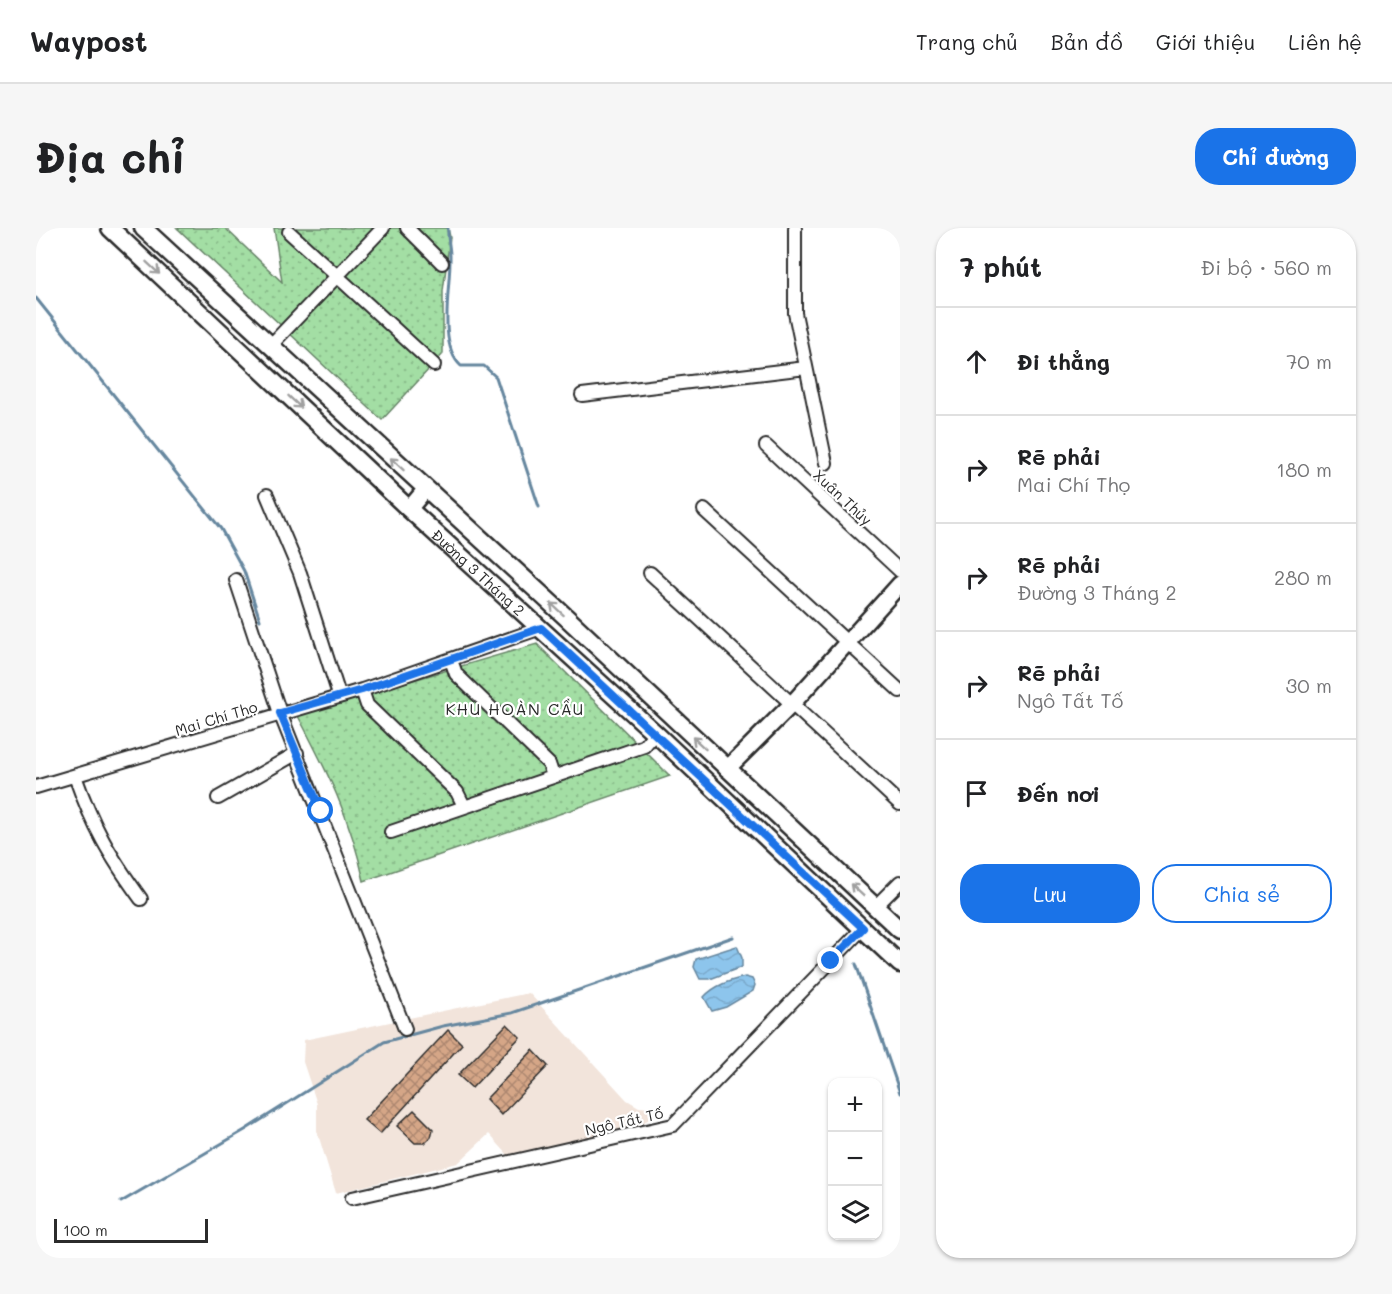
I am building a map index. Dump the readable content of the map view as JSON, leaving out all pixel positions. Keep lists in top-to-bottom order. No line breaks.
{"streets":{"main road":["Đường 3 Tháng 2"],"street":["Xuân Thủy","Mai Chí Thọ","Ngô Tất Tố"]},"crossings":[["Đường 3 Tháng 2","Mai Chí Thọ"],["Đường 3 Tháng 2","Ngô Tất Tố"]],"districts":["KHU HOÀN CẦU"],"scale_bar":"100 m","page":{"header":"Waypost","nav":["Trang chủ","Bản đồ","Giới thiệu","Liên hệ"],"buttons":["Chỉ đường",["Lưu","Chia sẻ"]],"title":"Địa chỉ","heading":["7 phút","Đi bộ · 560 m"],"list":[["Đi thẳng","70 m"],["Rẽ phải","Mai Chí Thọ","180 m"],["Rẽ phải","Đường 3 Tháng 2","280 m"],["Rẽ phải","Ngô Tất Tố","30 m"],"Đến nơi"],"map_buttons":["+","−"],"scale":"100 m"}}
